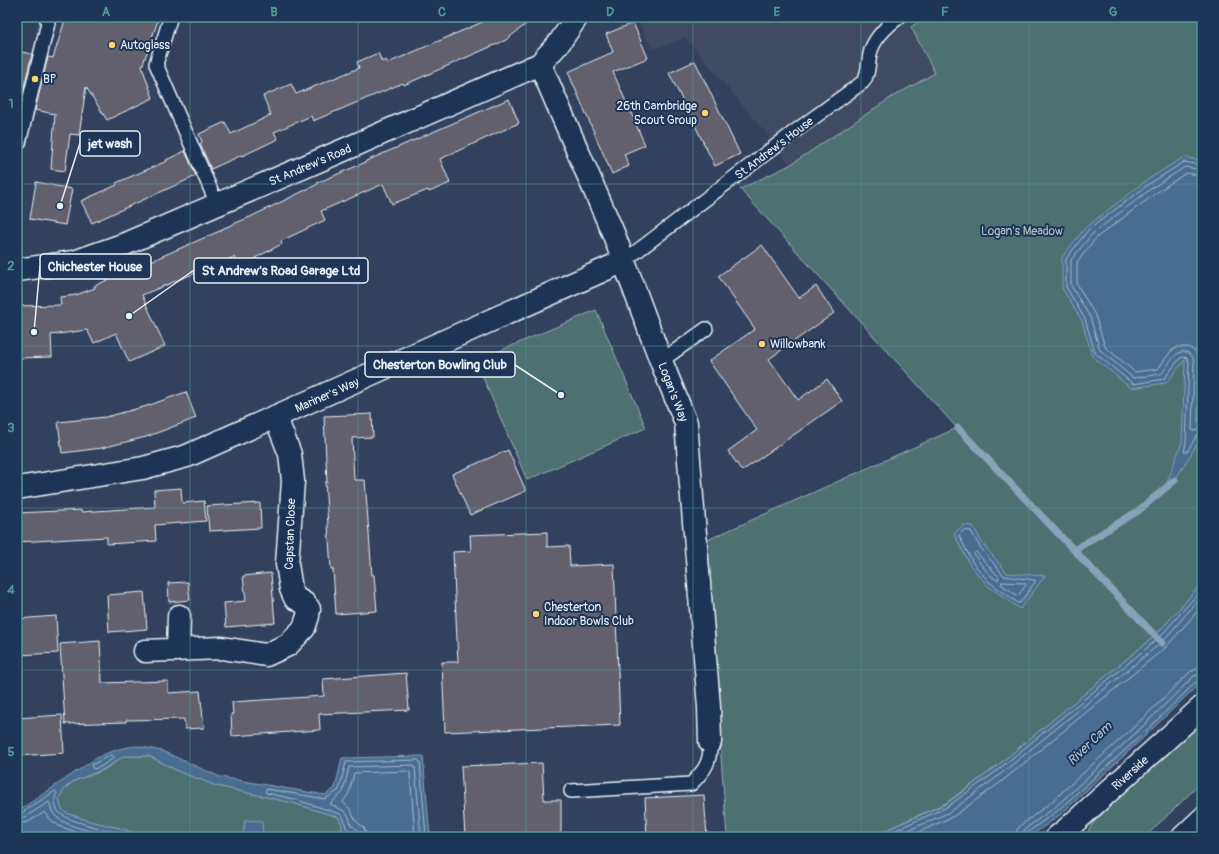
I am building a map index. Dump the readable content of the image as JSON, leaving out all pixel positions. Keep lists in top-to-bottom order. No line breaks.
{"streets":{"street":["St Andrew's Road","Logan's Way","Mariner's Way","Capstan Close","Riverside"],"lane":["St Andrew's House"]},"crossings":[["St Andrew's House","Logan's Way"],["St Andrew's House","Mariner's Way"],["St Andrew's Road","Logan's Way"],["Logan's Way","Mariner's Way"],["Mariner's Way","Capstan Close"]],"water":["River Cam"],"parks":["Logan's Meadow"],"places":["Autoglass","BP","26th Cambridge Scout Group","jet wash","St Andrew’s Road Garage Ltd","Chichester House","Willowbank","Chesterton Bowling Club","Chesterton Indoor Bowls Club"],"grid":{"columns":["A","B","C","D","E","F","G"],"rows":["1","2","3","4","5"]}}
